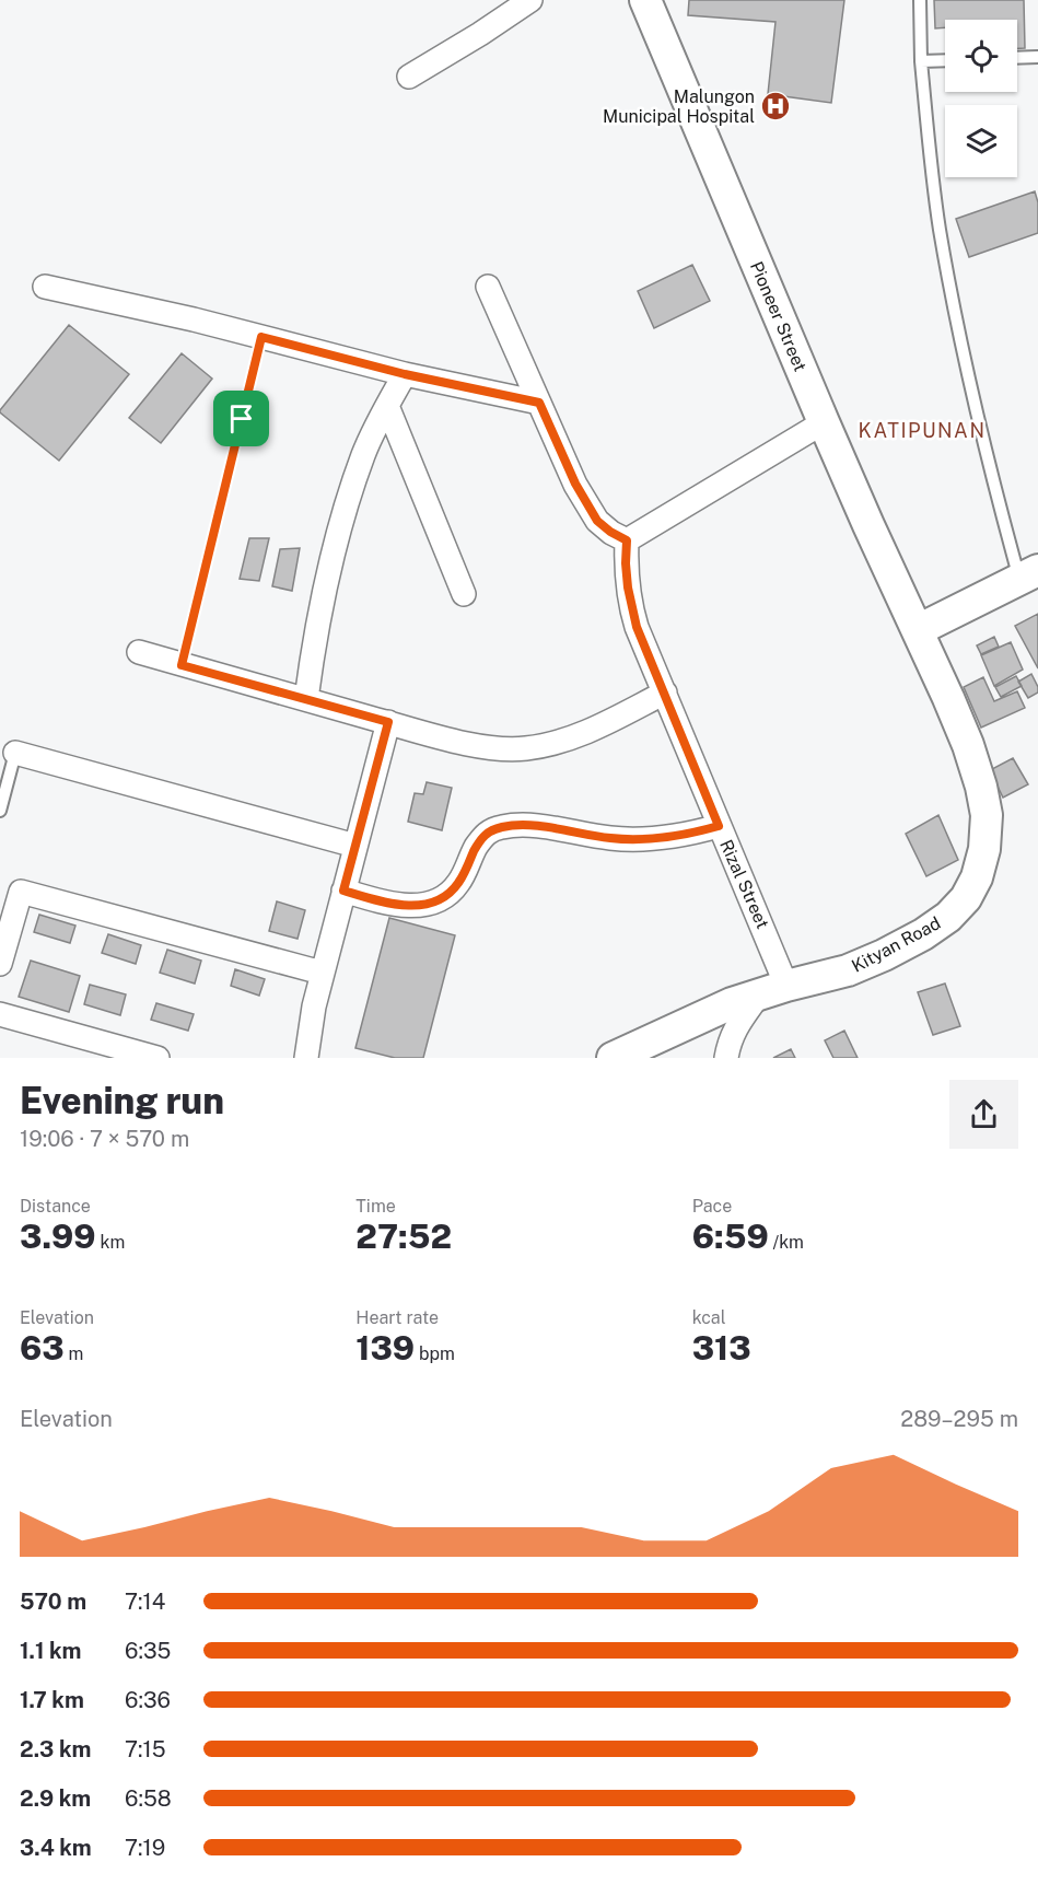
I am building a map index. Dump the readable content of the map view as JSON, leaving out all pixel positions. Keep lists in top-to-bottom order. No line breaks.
{"streets":{"street":["Pioneer Street","Rizal Street","Kityan Road"]},"crossings":[["Pioneer Street","Kityan Road"],["Rizal Street","Kityan Road"]],"districts":["KATIPUNAN"],"places":{"hospital":["Malungon Municipal Hospital"]},"page":{"heading":["Evening run","19:06 · 7 × 570 m"],"stats":[["Distance","3.99 km"],["Time","27:52"],["Pace","6:59 /km"],["Elevation","63 m"],["Heart rate","139 bpm"],["kcal","313"]],"chart":["Elevation","289–295 m"],"list":[{"name":"570 m","note":"7:14"},{"name":"1.1 km","note":"6:35"},{"name":"1.7 km","note":"6:36"},{"name":"2.3 km","note":"7:15"},{"name":"2.9 km","note":"6:58"},{"name":"3.4 km","note":"7:19"}]}}
